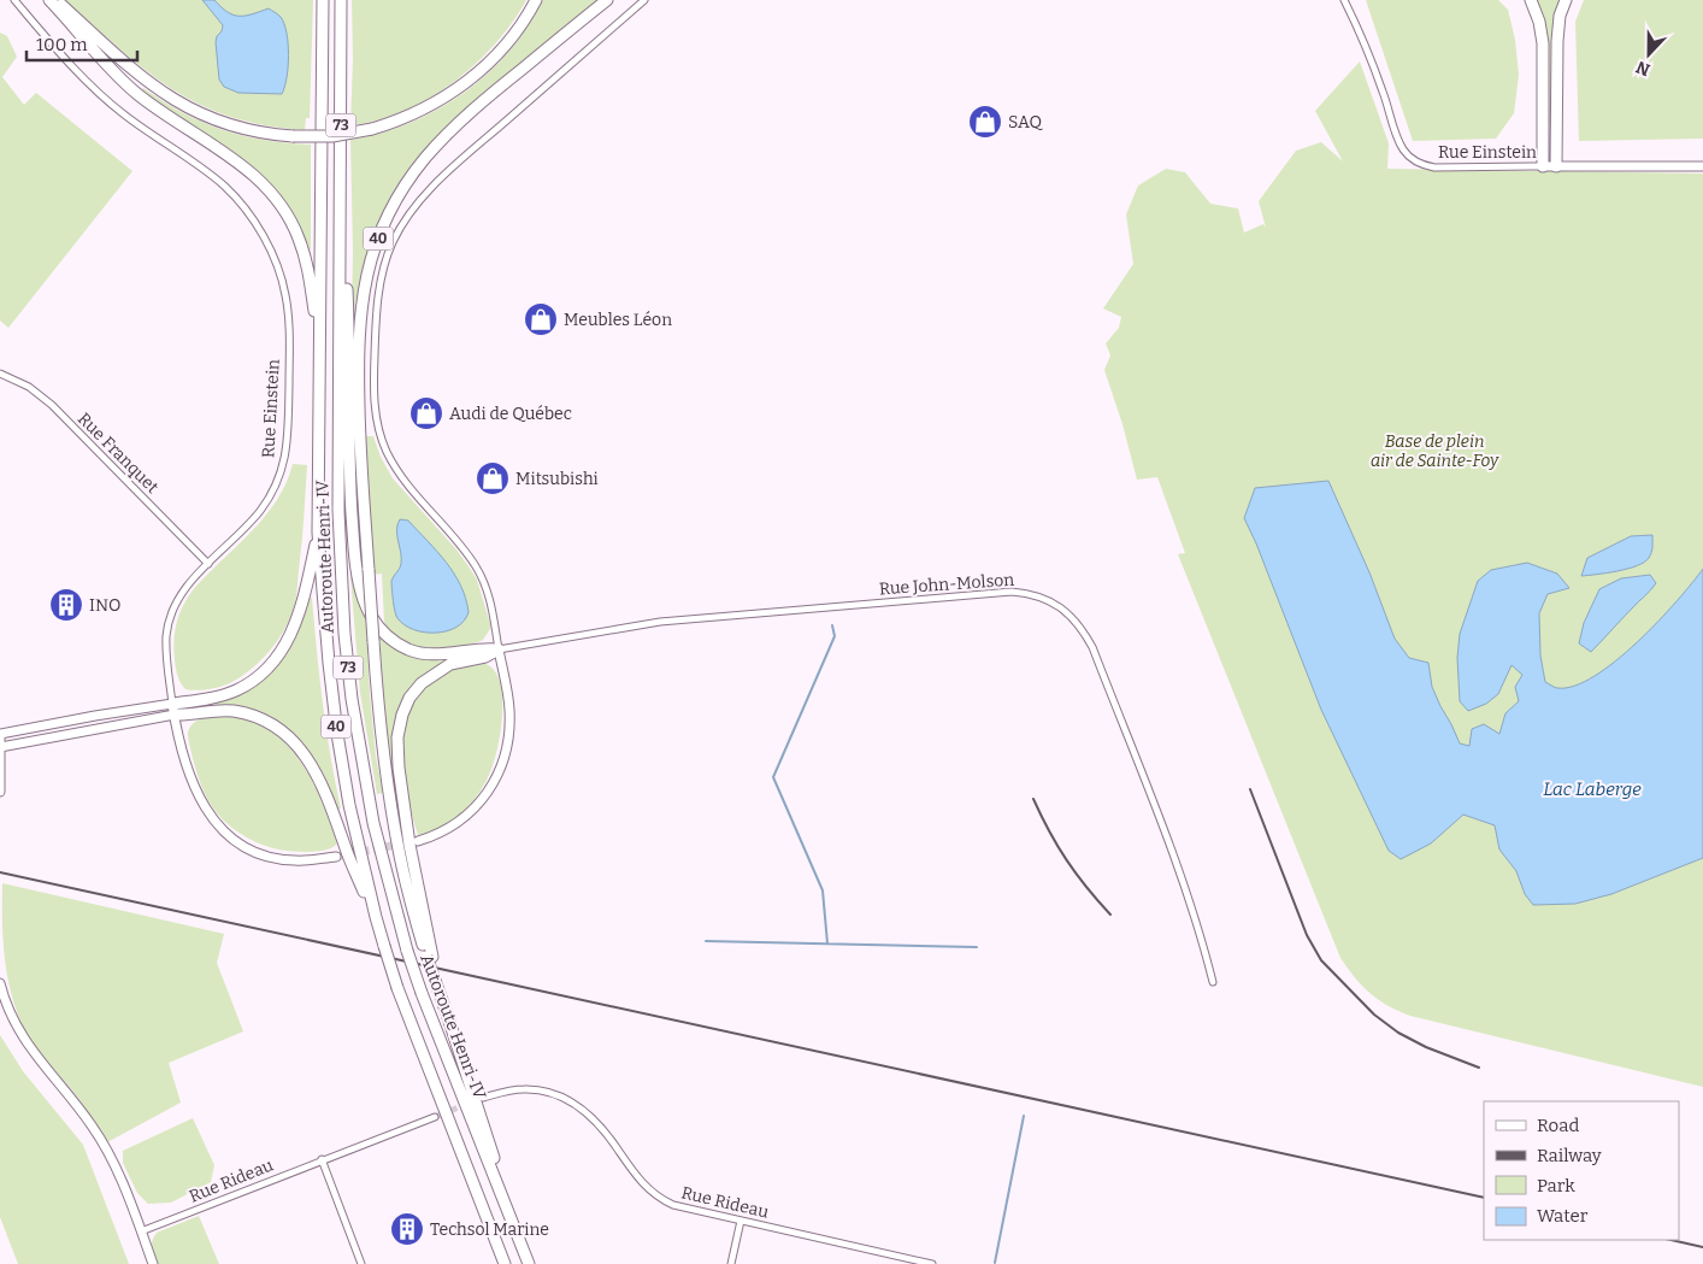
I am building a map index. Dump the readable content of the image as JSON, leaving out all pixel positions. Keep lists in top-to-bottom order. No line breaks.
{"streets":{"highway":["73","40","Autoroute Henri-IV"],"street":["Rue Einstein","Rue Franquet","Rue John-Molson","Rue Rideau"]},"crossings":[["Rue Einstein","Rue Franquet"],["40","Autoroute Henri-IV"]],"water":["Lac Laberge"],"parks":["Base de plein air de Sainte-Foy"],"places":{"shop":["SAQ","Meubles Léon","Audi de Québec","Mitsubishi"],"building":["INO","Techsol Marine"]},"legend":["Road","Railway","Park","Water"],"scale_bar":"100 m","north":"bottom"}
